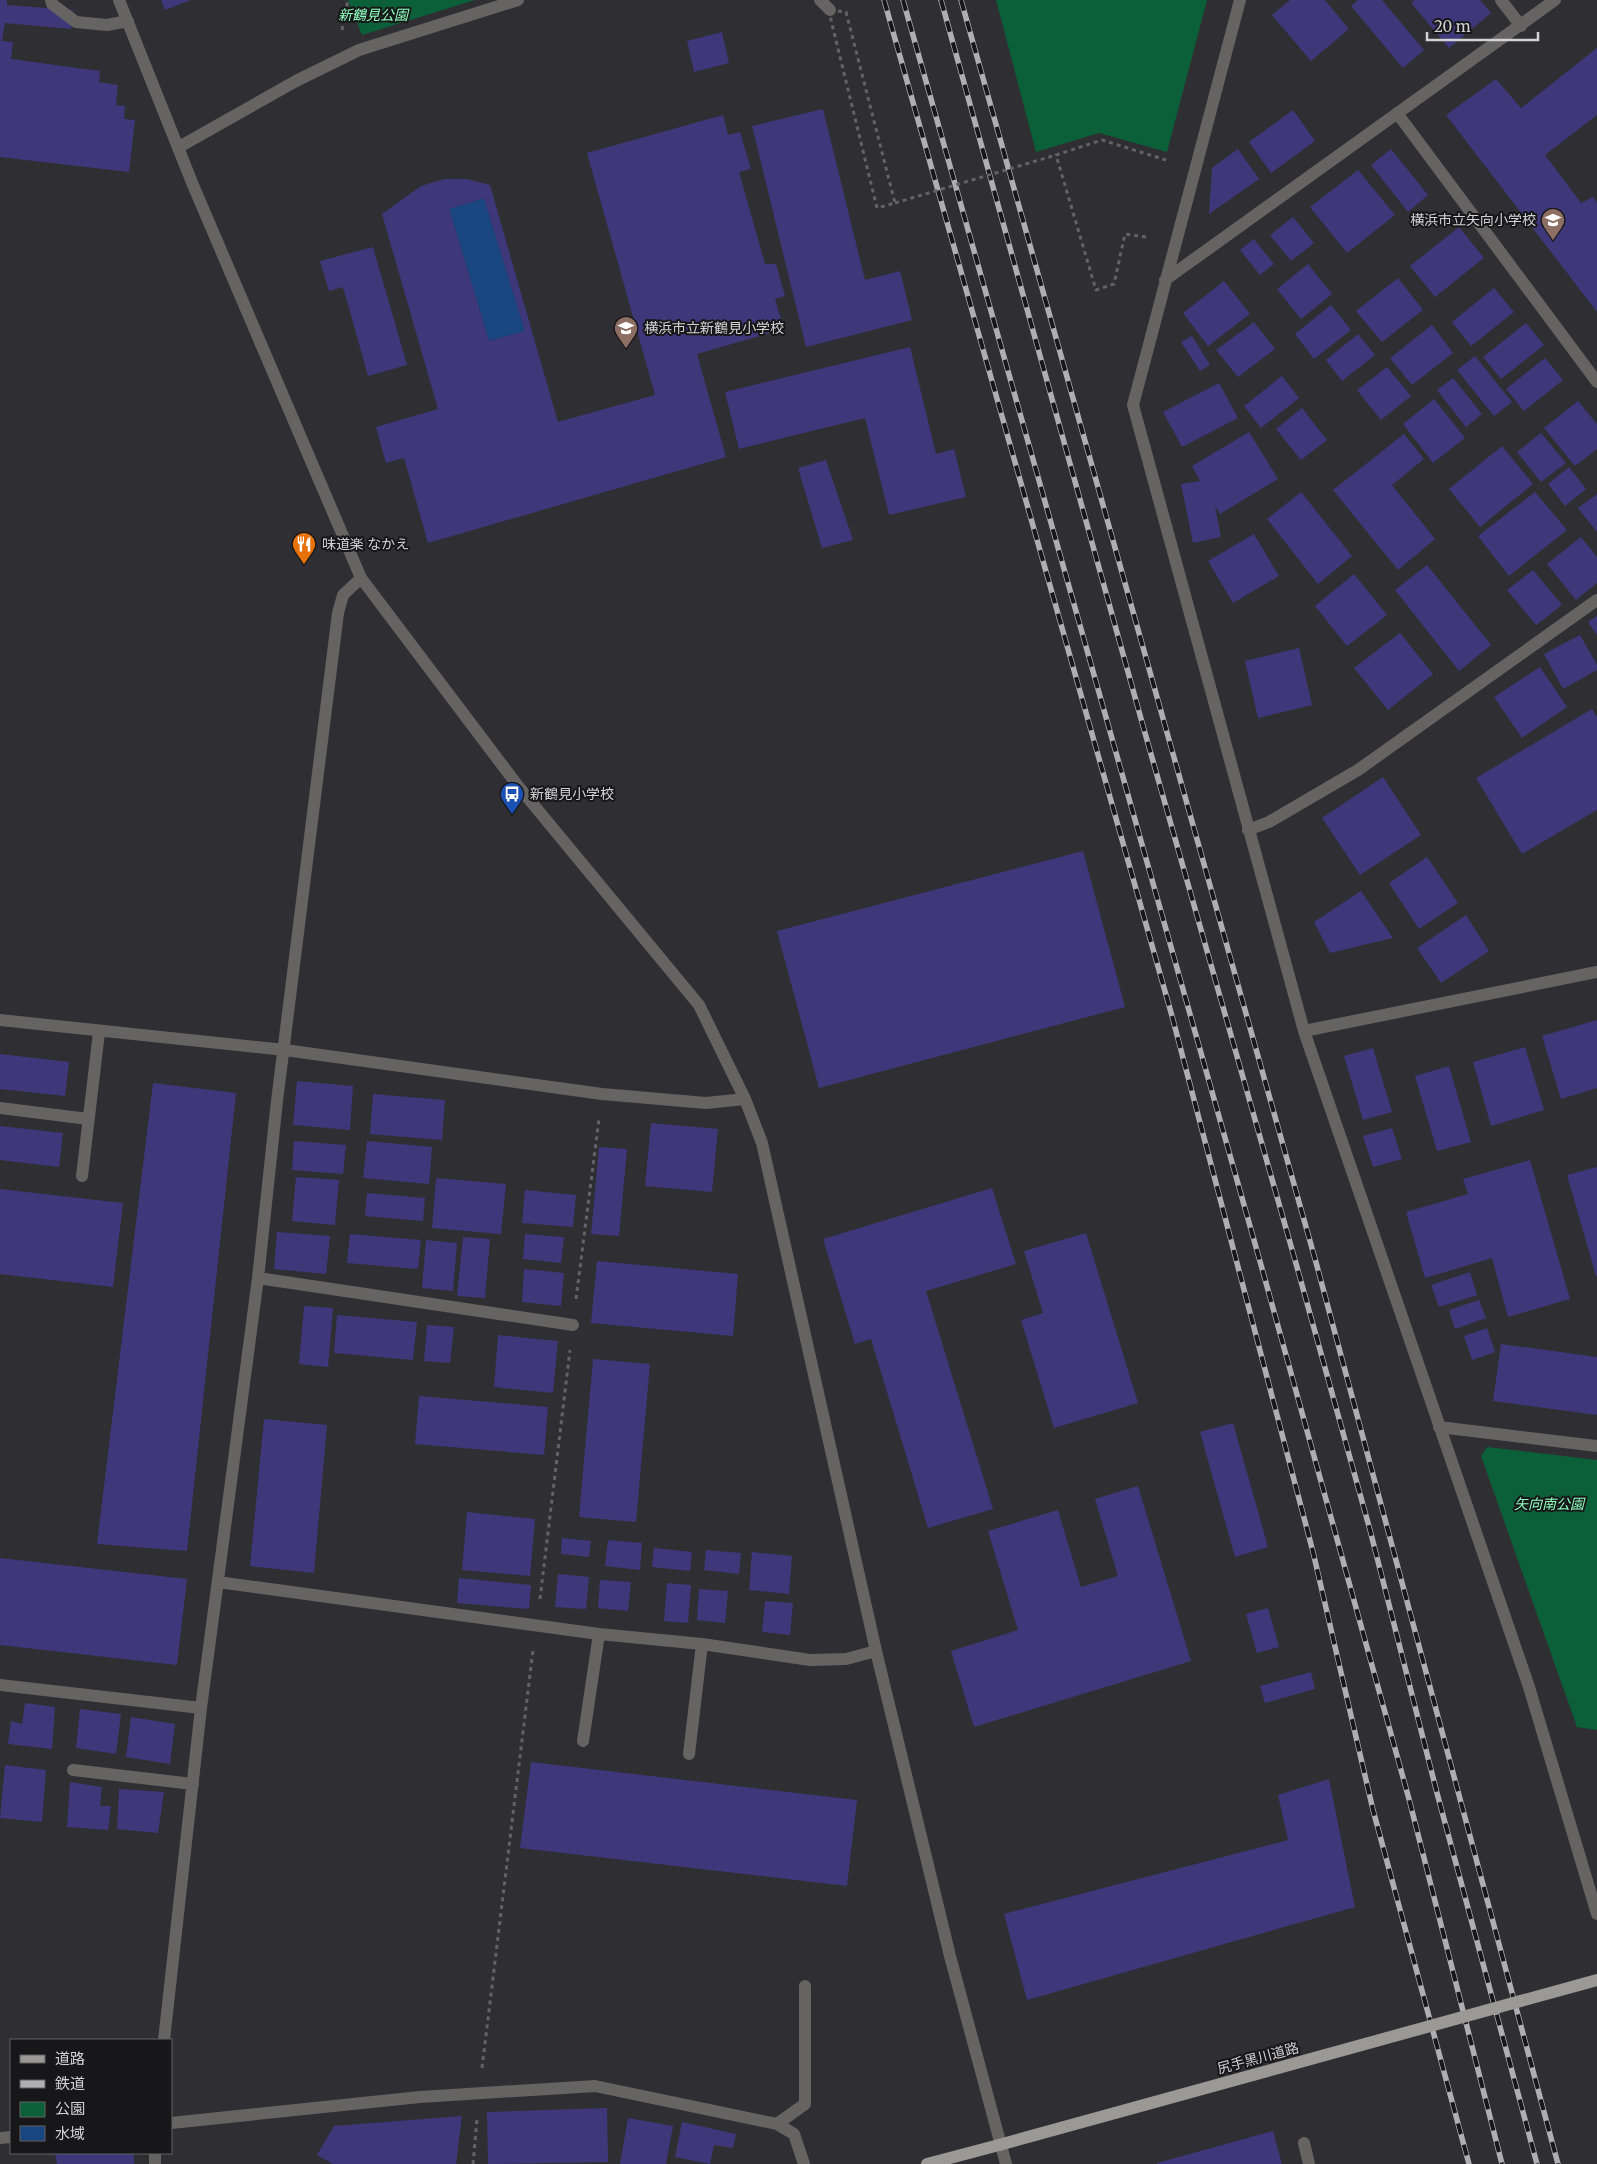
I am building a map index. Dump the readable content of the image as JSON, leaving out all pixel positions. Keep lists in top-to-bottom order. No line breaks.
{"streets":{"main road":["尻手黒川道路"]},"parks":["新鶴見公園","矢向南公園"],"places":{"school or university":["横浜市立矢向小学校","横浜市立新鶴見小学校"],"restaurant":["味道楽 なかえ"],"bus stop":["新鶴見小学校"]},"legend":["道路","鉄道","公園","水域"],"scale_bar":"20 m"}
